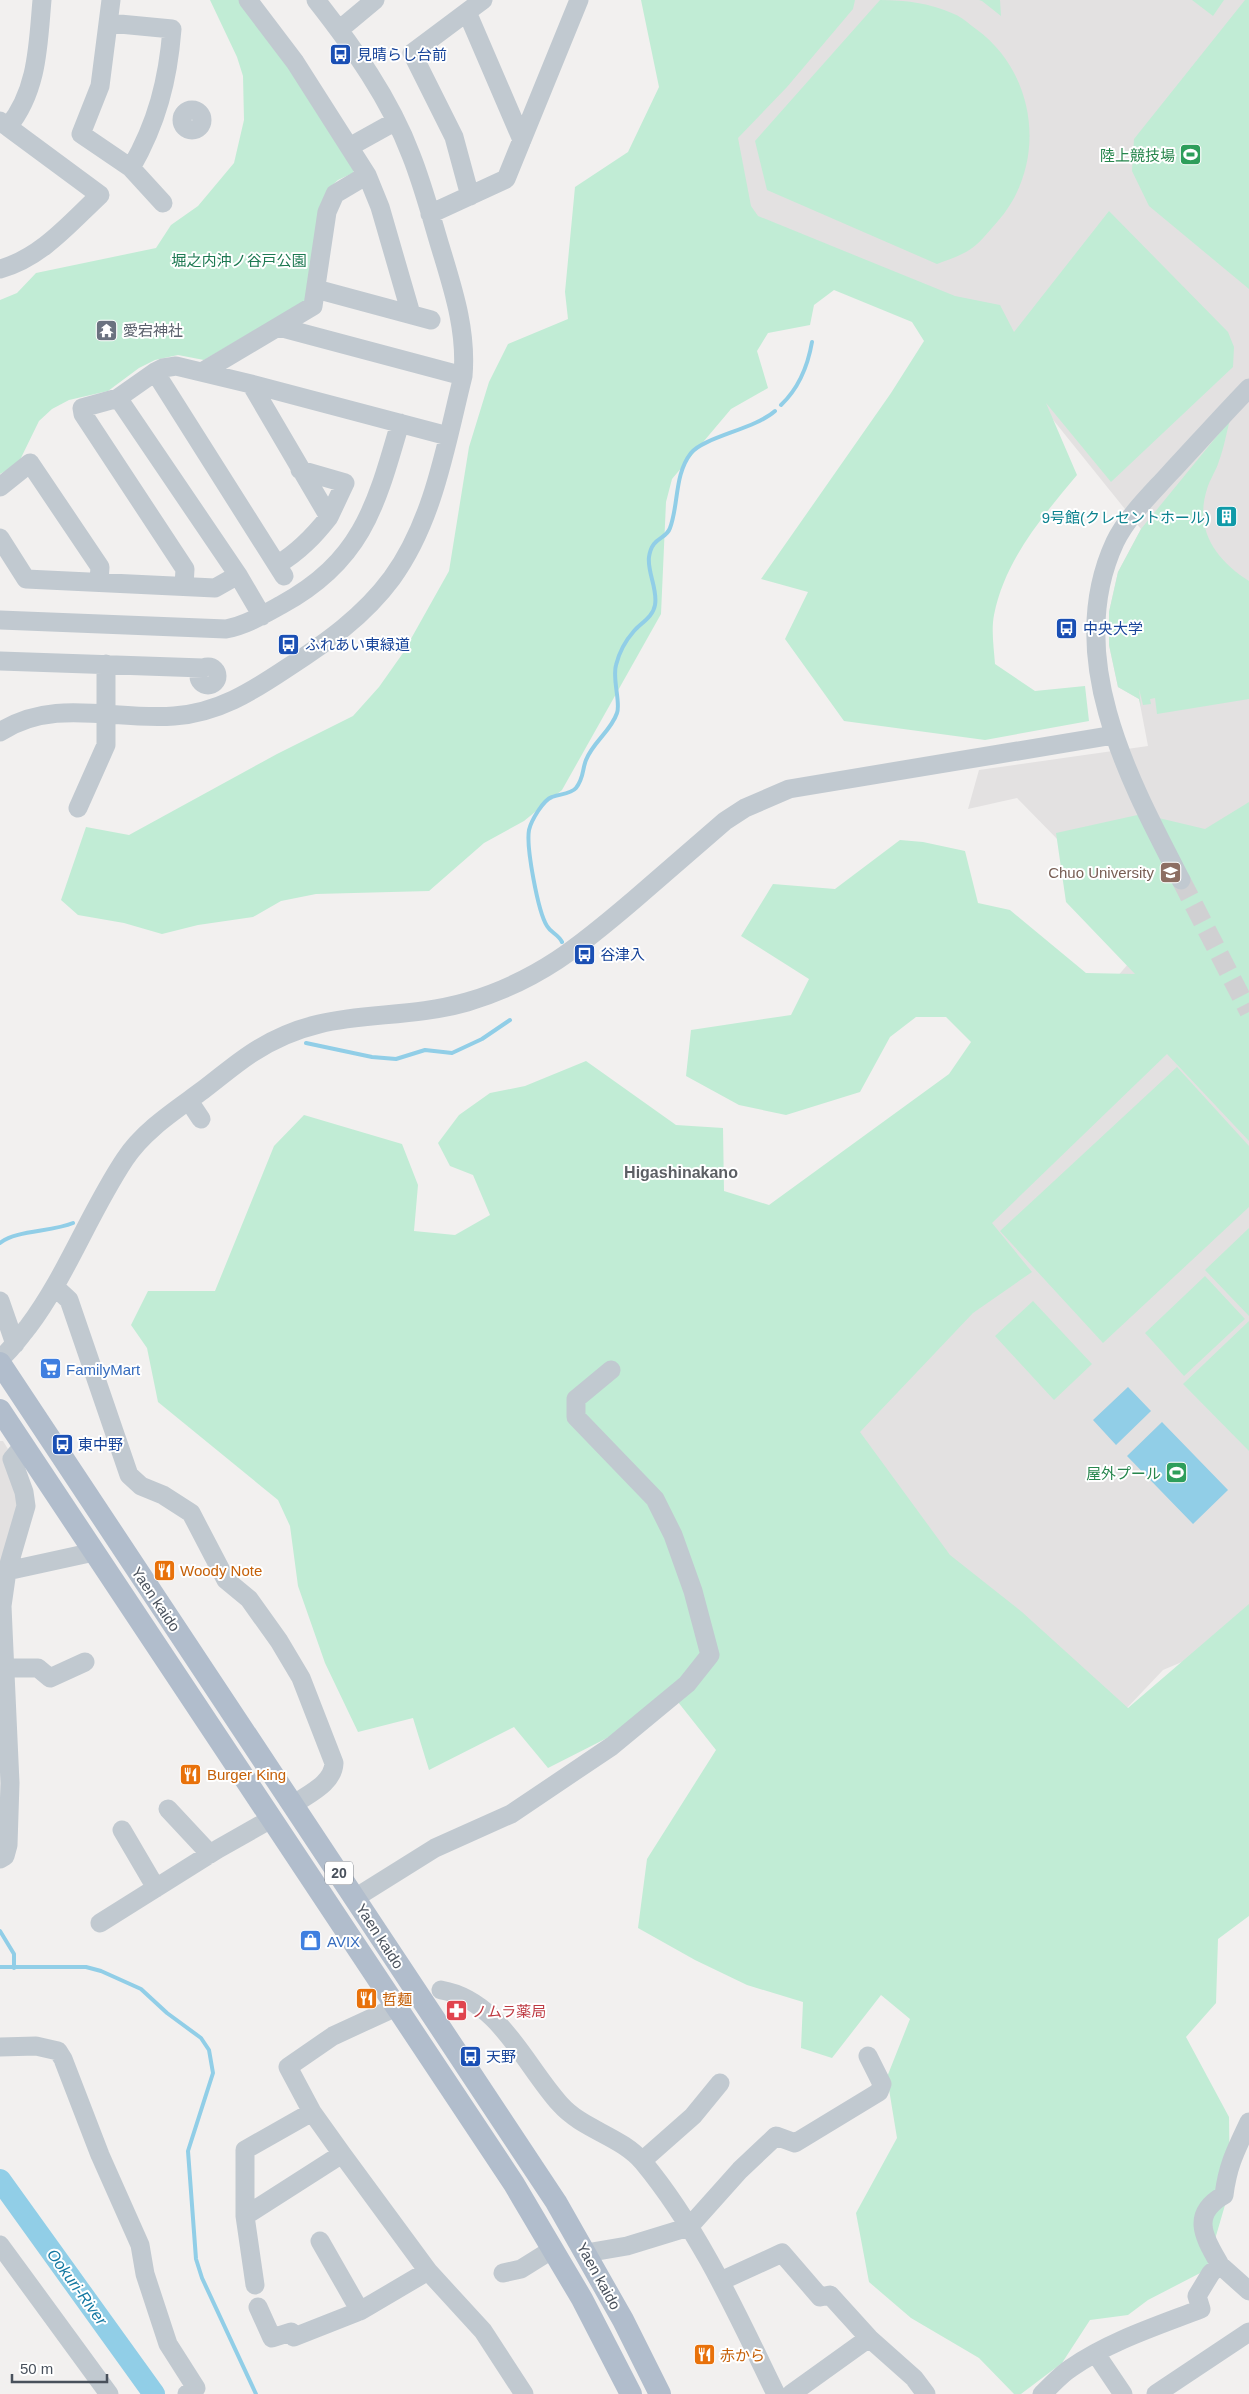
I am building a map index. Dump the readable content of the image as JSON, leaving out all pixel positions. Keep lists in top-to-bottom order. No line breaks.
{"streets":{"main road":["Yaen kaido","20"]},"districts":["Higashinakano"],"water":["Ookuri-River"],"parks":["堀之内沖ノ谷戸公園"],"places":{"bus stop":["見晴らし台前","中央大学","ふれあい東緑道","谷津入","東中野","天野"],"sports":["陸上競技場","屋外プール"],"temple":["愛宕神社"],"building":["9号館(クレセントホール)"],"school or university":["Chuo University"],"supermarket":["FamilyMart"],"restaurant":["Woody Note","Burger King","哲麺","赤から"],"shop":["AVIX"],"pharmacy":["ノムラ薬局"]},"scale_bar":"50 m"}
